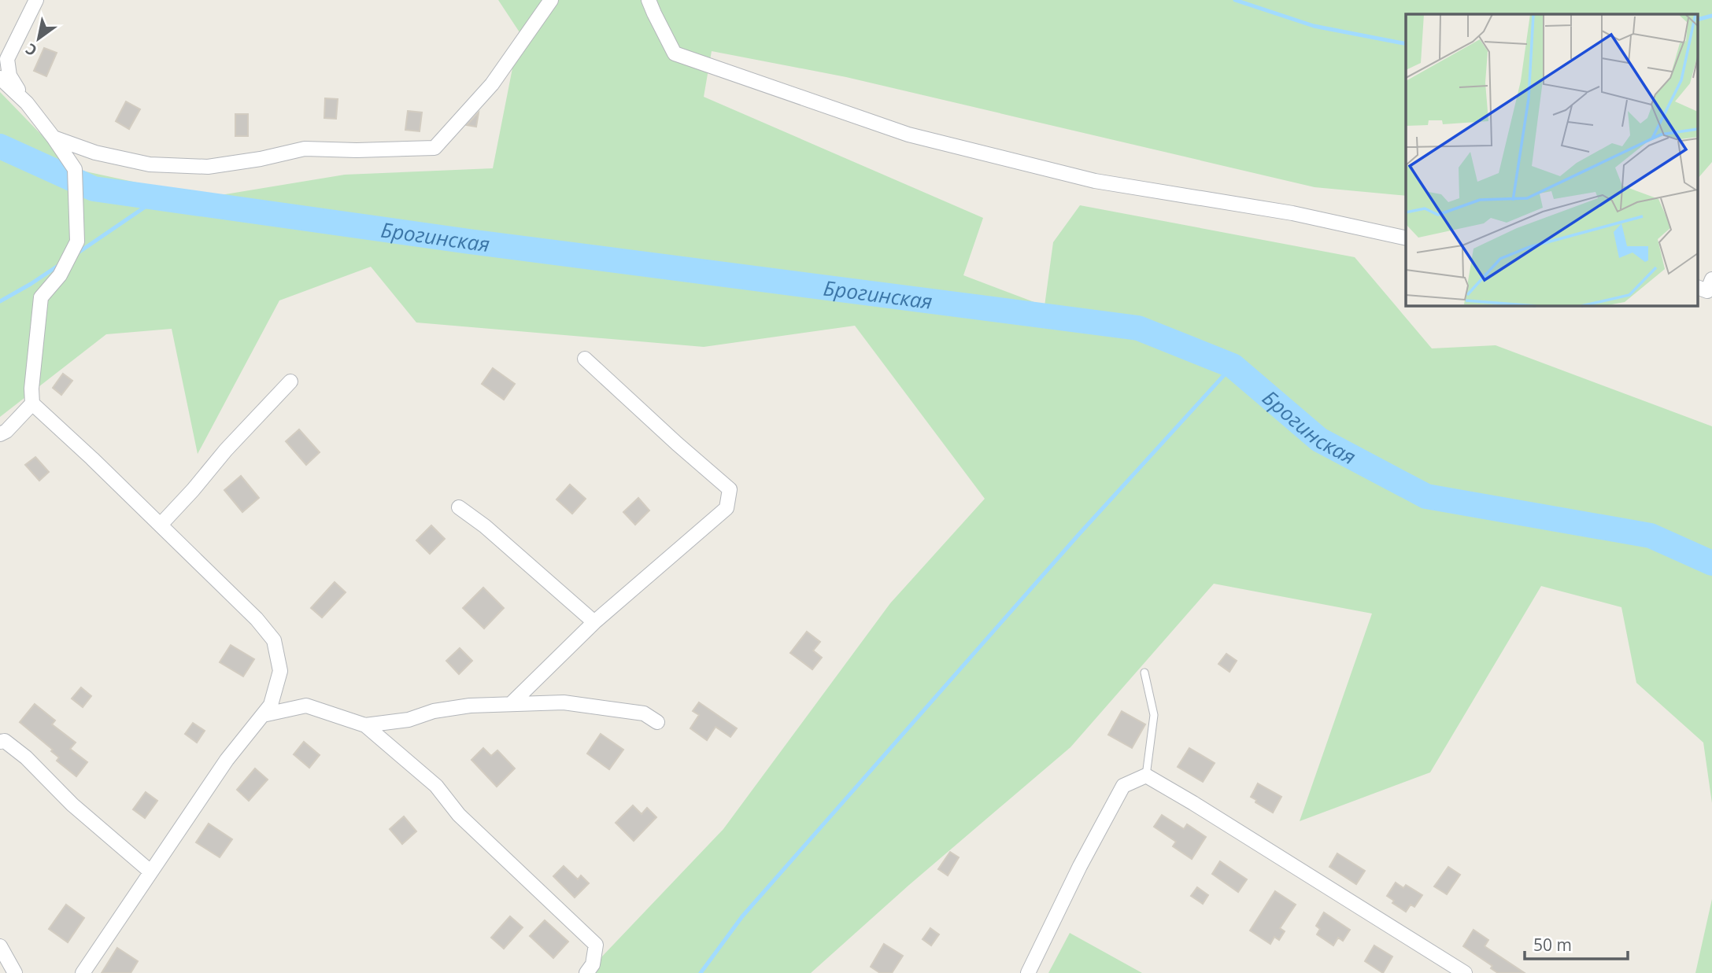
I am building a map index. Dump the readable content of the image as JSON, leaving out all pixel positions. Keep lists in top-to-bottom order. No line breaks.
{"water":["Брогинская"],"scale_bar":"50 m","north":"bottom left"}
